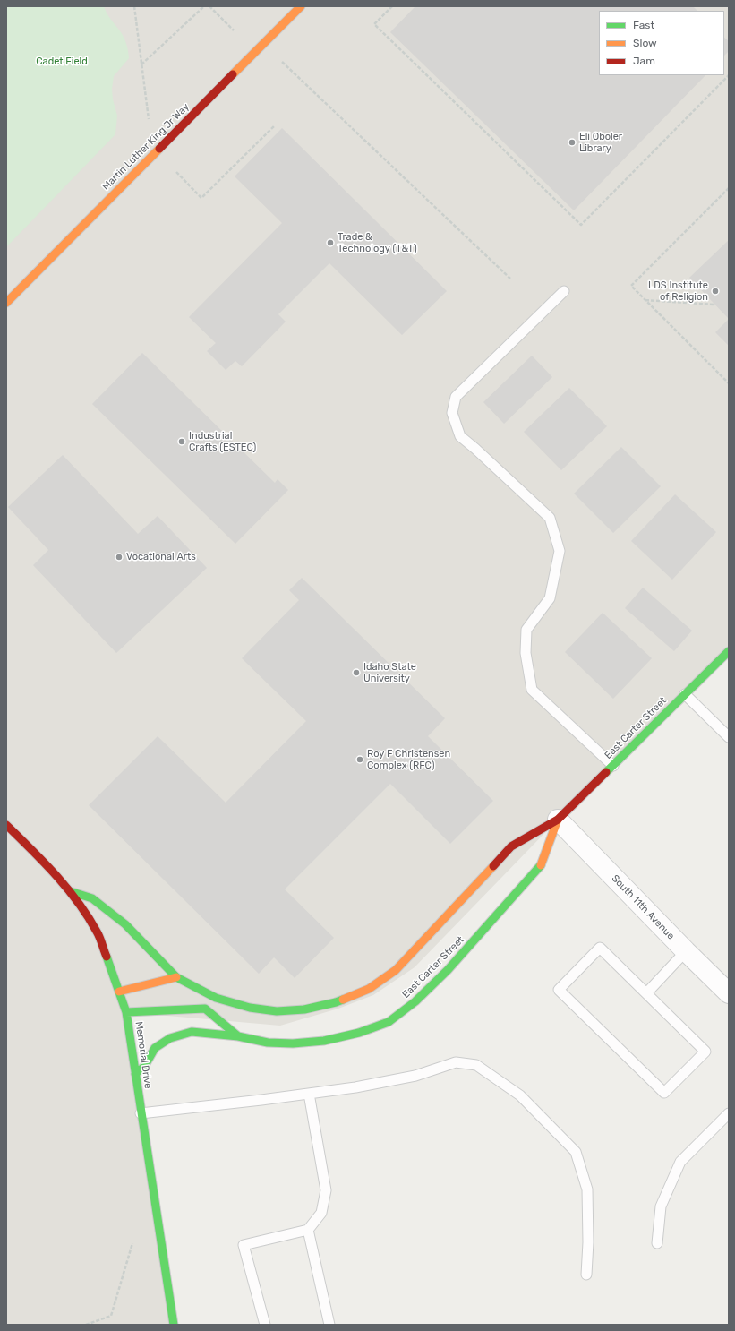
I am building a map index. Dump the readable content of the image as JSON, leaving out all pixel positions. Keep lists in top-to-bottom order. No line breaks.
{"streets":{"street":["Martin Luther King Jr Way","East Carter Street","South 11th Avenue","Memorial Drive"]},"crossings":[["East Carter Street","South 11th Avenue"],["East Carter Street","Memorial Drive"]],"parks":["Cadet Field"],"places":["Eli Oboler Library","Trade & Technology (T&T)","LDS Institute of Religion","Industrial Crafts (ESTEC)","Vocational Arts","Idaho State University","Roy F Christensen Complex (RFC)"],"legend":["Fast","Slow","Jam"]}
